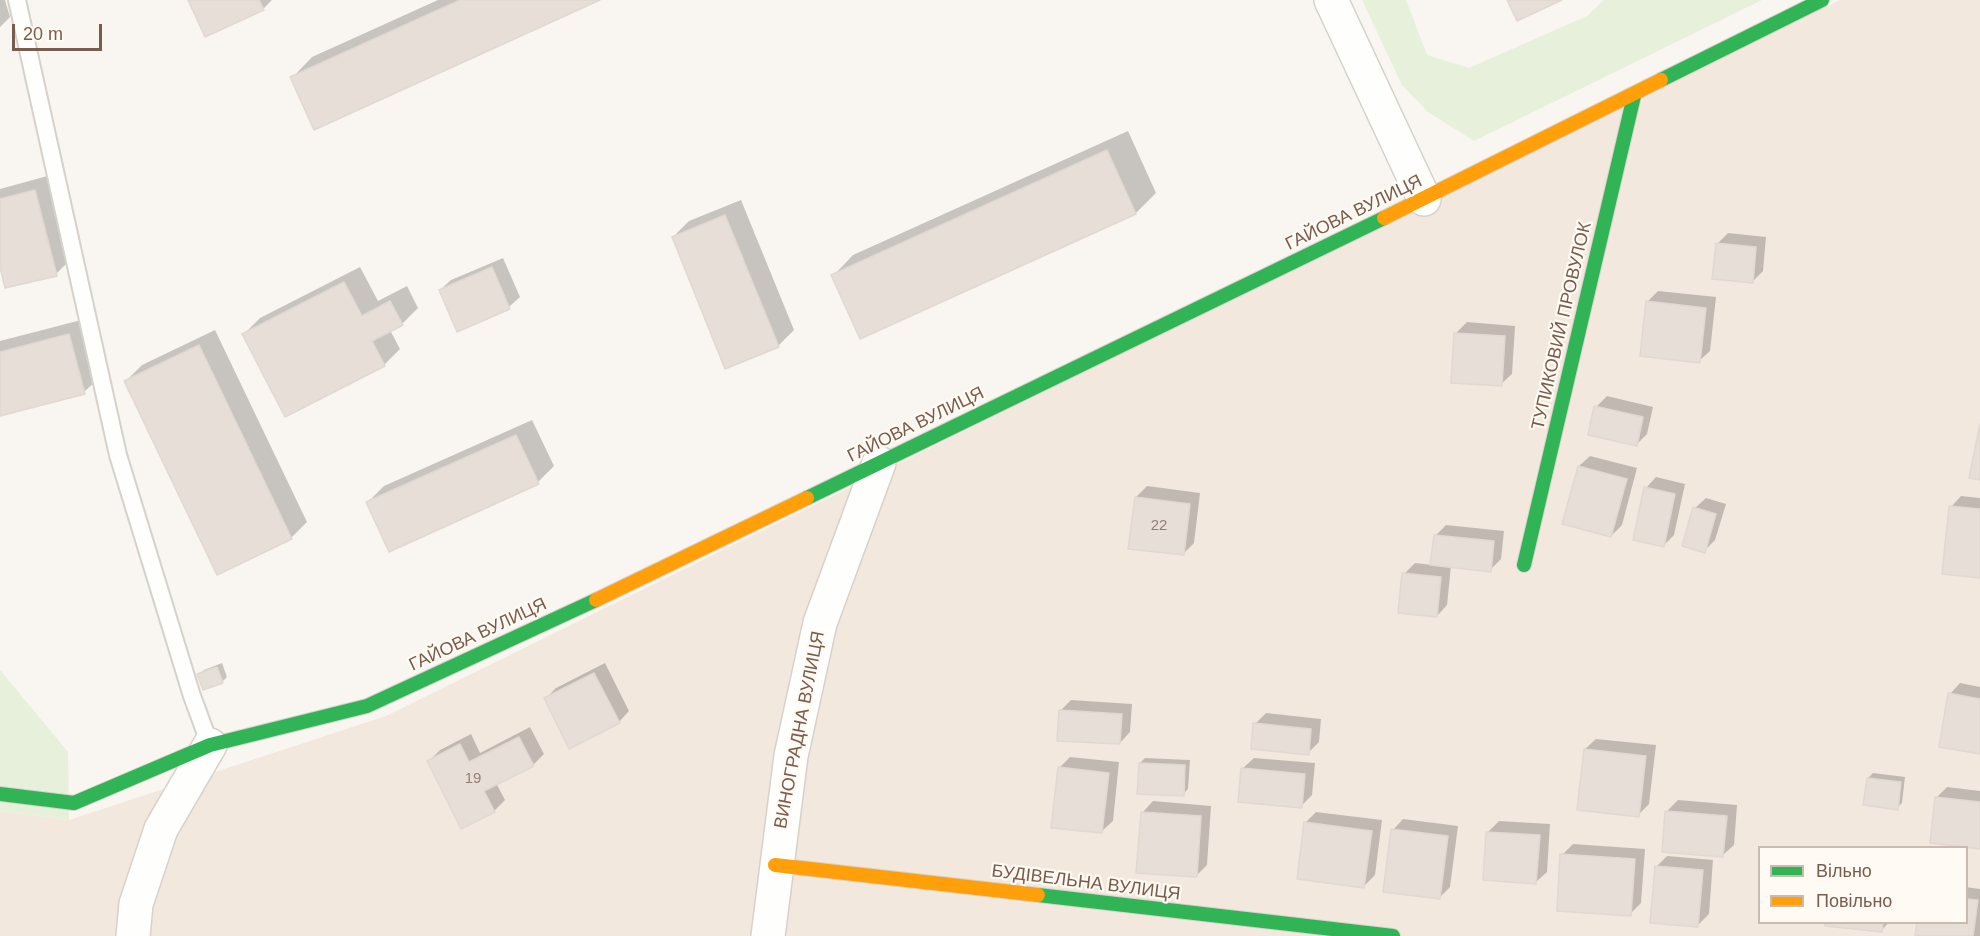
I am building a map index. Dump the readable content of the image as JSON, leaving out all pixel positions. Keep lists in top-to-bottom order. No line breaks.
{"streets":{"street":["ГАЙОВА ВУЛИЦЯ","ТУПИКОВИЙ ПРОВУЛОК","ВИНОГРАДНА ВУЛИЦЯ","БУДІВЕЛЬНА ВУЛИЦЯ"]},"crossings":[["ГАЙОВА ВУЛИЦЯ","ТУПИКОВИЙ ПРОВУЛОК"],["ГАЙОВА ВУЛИЦЯ","ВИНОГРАДНА ВУЛИЦЯ"],["ВИНОГРАДНА ВУЛИЦЯ","БУДІВЕЛЬНА ВУЛИЦЯ"]],"house_numbers":["22","19"],"legend":["Вільно","Повільно"],"scale_bar":"20 m"}
